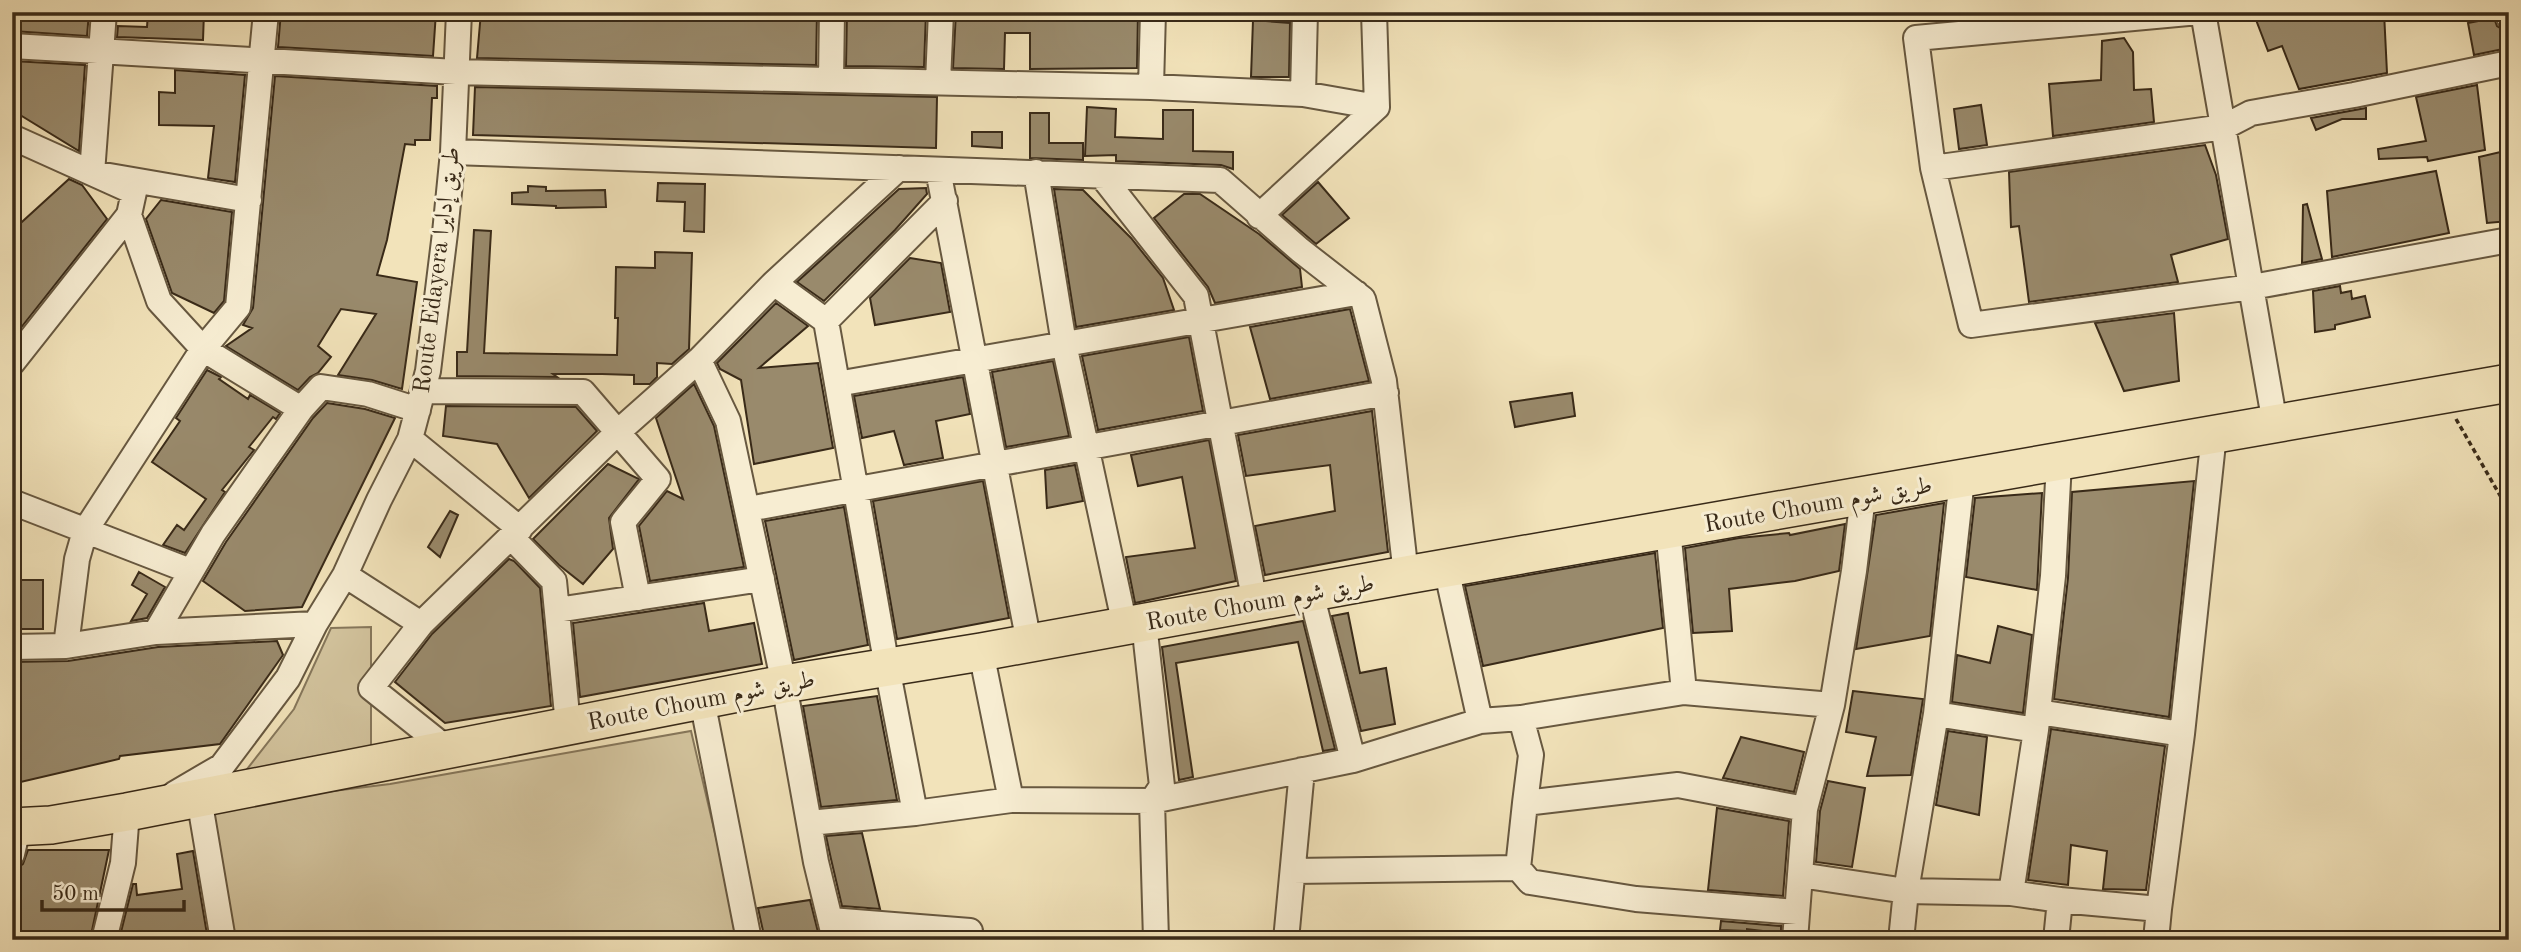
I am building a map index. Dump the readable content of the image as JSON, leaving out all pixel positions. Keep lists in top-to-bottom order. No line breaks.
{"streets":{"highway":["Route Choum طريق شوم"],"street":["Route Edayera طريق إدايرا"]},"crossings":[["Route Edayera طريق إدايرا","Route Choum طريق شوم"]],"scale_bar":"50 m"}
